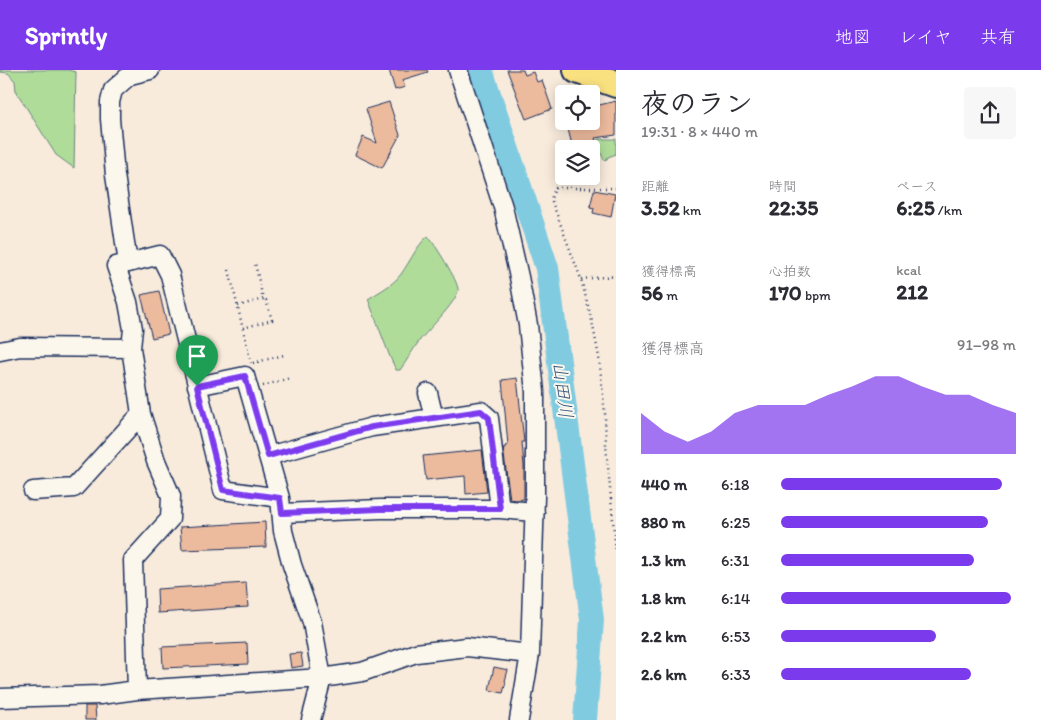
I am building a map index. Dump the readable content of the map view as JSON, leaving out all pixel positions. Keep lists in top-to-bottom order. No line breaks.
{"water":["山田川"],"page":{"header":"Sprintly","nav":["地図","レイヤ","共有"],"heading":["夜のラン","19:31 · 8 × 440 m"],"stats":[["距離","3.52 km"],["時間","22:35"],["ペース","6:25 /km"],["獲得標高","56 m"],["心拍数","170 bpm"],["kcal","212"]],"chart":["獲得標高","91–98 m"],"list":[{"name":"440 m","note":"6:18"},{"name":"880 m","note":"6:25"},{"name":"1.3 km","note":"6:31"},{"name":"1.8 km","note":"6:14"},{"name":"2.2 km","note":"6:53"},{"name":"2.6 km","note":"6:33"}]}}
